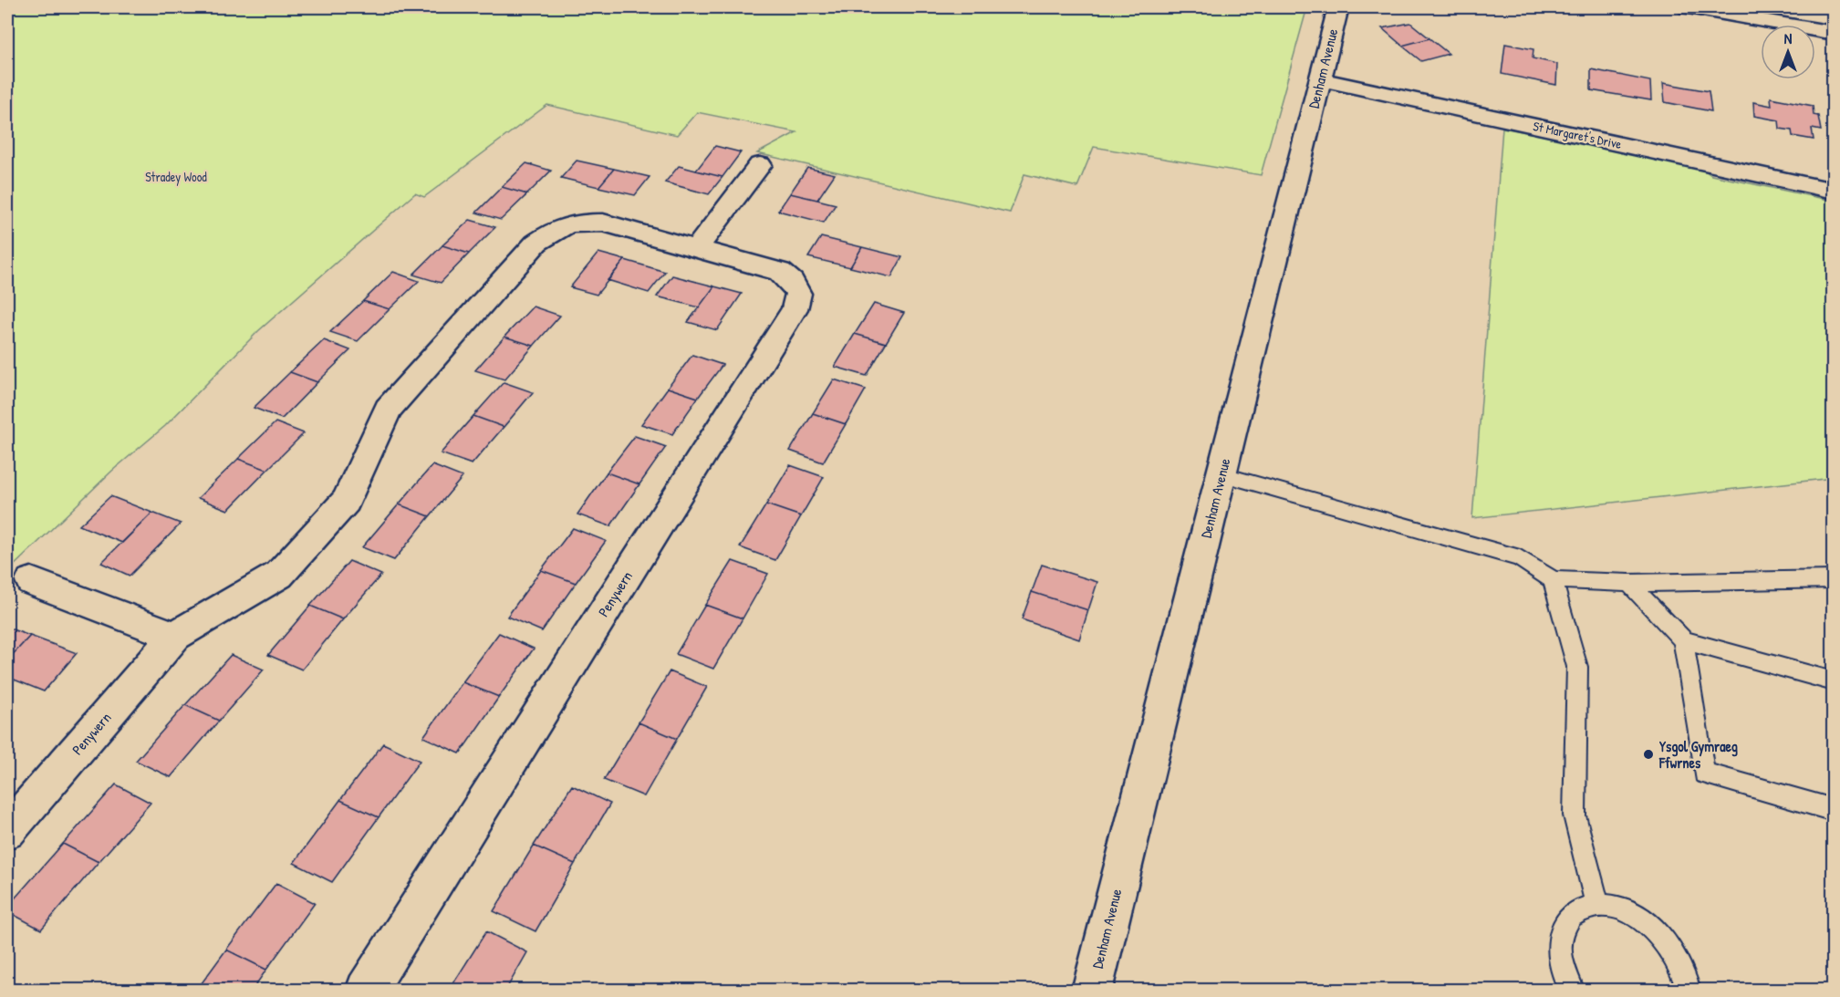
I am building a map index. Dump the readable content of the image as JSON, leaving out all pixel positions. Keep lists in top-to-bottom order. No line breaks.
{"streets":{"street":["Denham Avenue","St Margaret's Drive","Penywern"]},"crossings":[["Denham Avenue","St Margaret's Drive"]],"parks":["Stradey Wood"],"places":["Ysgol Gymraeg Ffwrnes"],"north":"top"}
